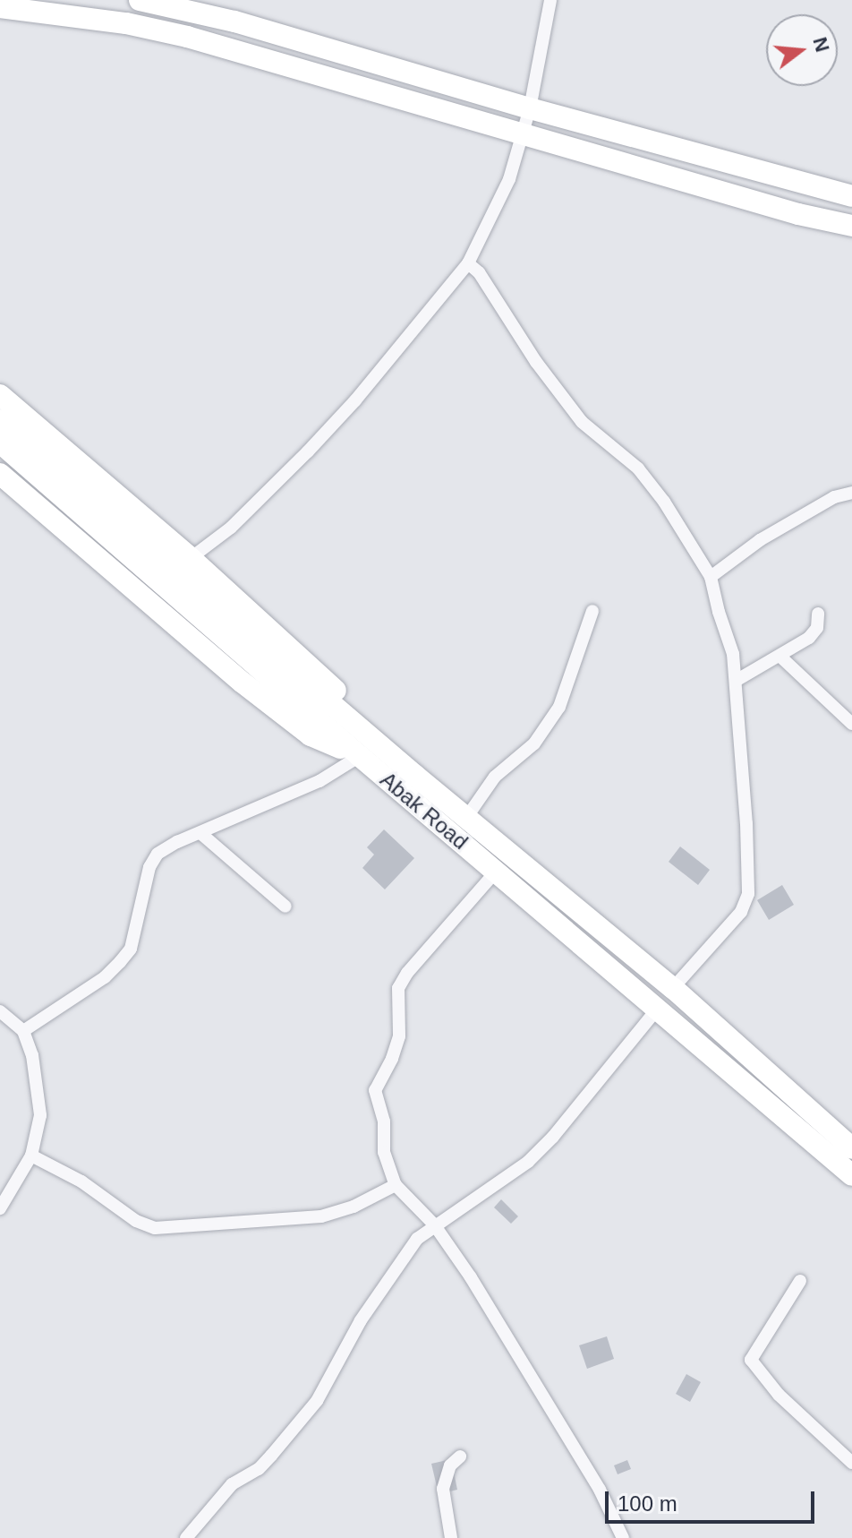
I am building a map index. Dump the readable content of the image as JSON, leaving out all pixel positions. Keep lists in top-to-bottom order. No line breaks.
{"streets":{"highway":["Abak Road"]},"scale_bar":"100 m","north":"right"}
